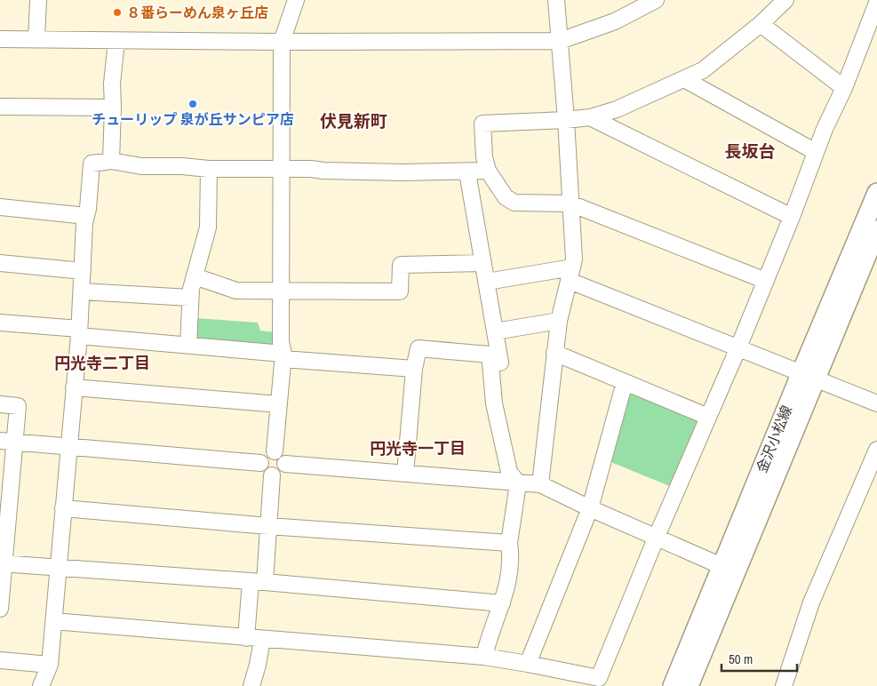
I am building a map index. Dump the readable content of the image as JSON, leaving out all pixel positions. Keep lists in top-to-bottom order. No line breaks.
{"streets":{"main road":["金沢小松線"]},"districts":["伏見新町","長坂台","円光寺二丁目","円光寺一丁目"],"places":["８番らーめん泉ヶ丘店","チューリップ 泉が丘サンピア店"],"scale_bar":"50 m"}
